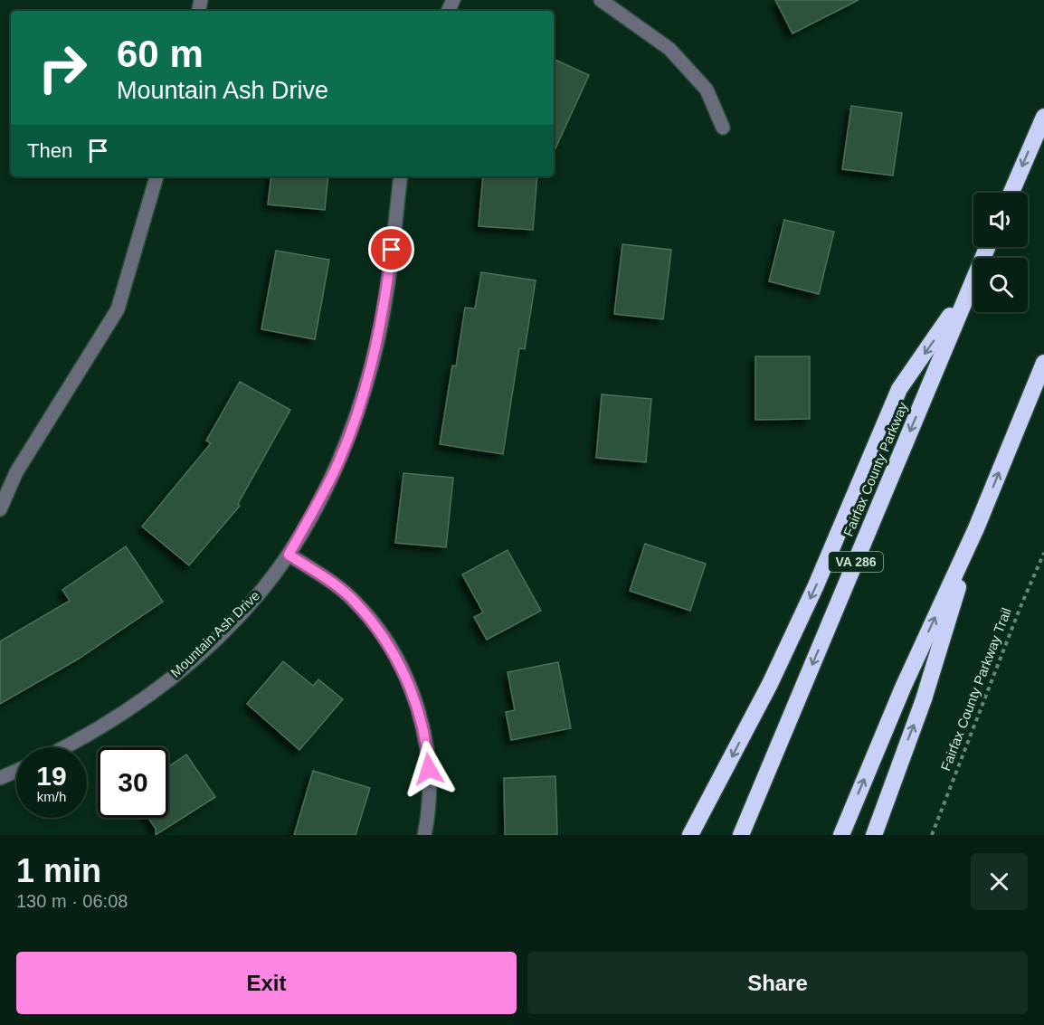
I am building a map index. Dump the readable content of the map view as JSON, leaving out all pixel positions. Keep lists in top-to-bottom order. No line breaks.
{"streets":{"highway":["Fairfax County Parkway","VA 286"],"street":["Mountain Ash Drive"],"path":["Fairfax County Parkway Trail"]},"page":{"turn":["60 m","Mountain Ash Drive"],"then":"Then","speed":"19 km/h","limit":"30","heading":["1 min","130 m · 06:08"],"buttons":["Exit","Share"]}}
